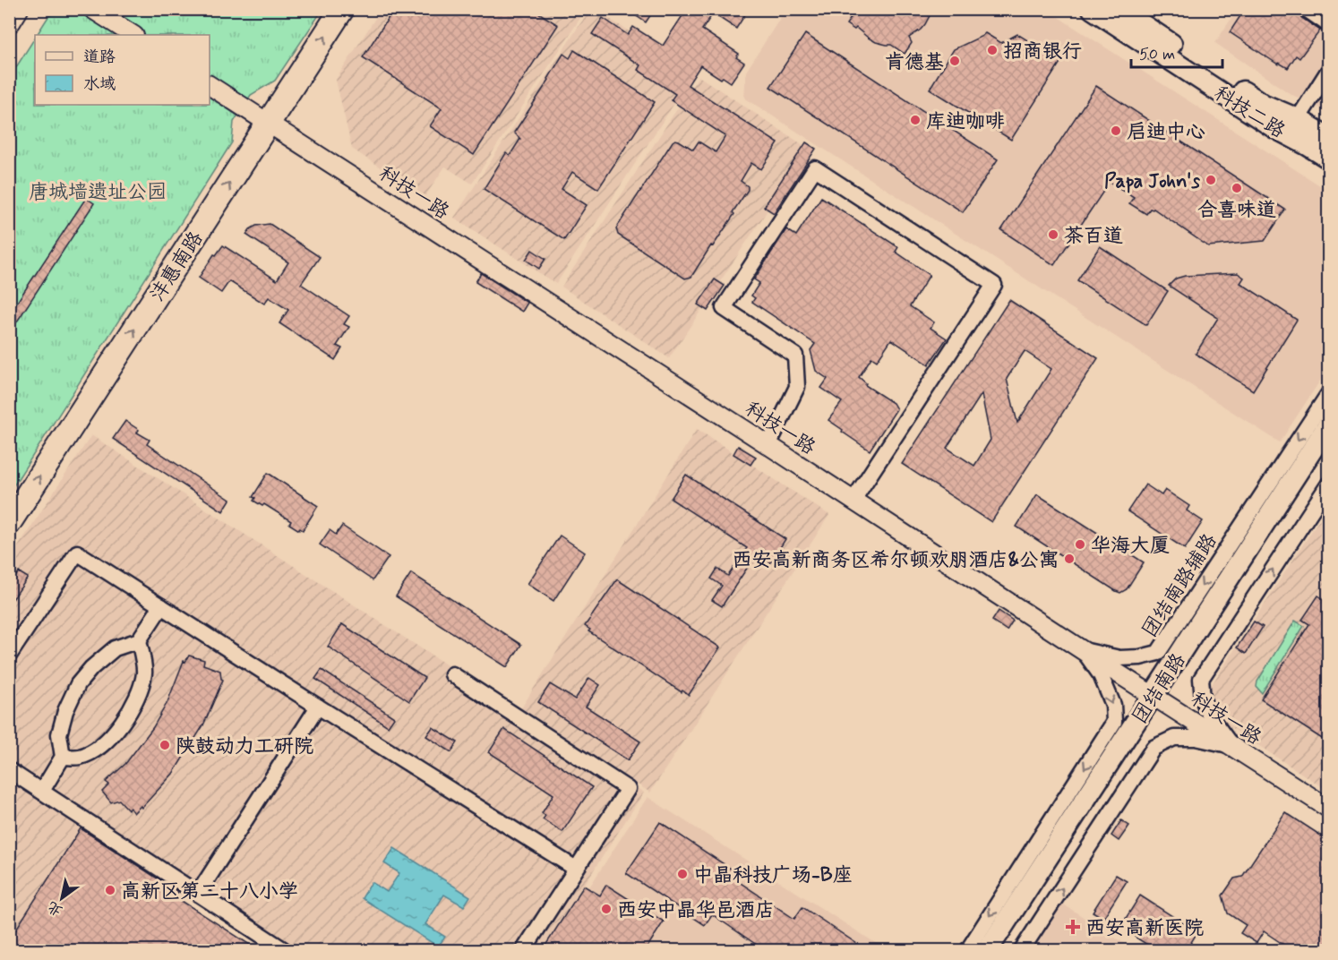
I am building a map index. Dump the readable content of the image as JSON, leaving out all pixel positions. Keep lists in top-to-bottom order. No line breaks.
{"streets":{"main road":["科技二路","沣惠南路","团结南路"],"street":["科技一路","团结南路辅路"]},"crossings":[["科技一路","沣惠南路"],["科技一路","团结南路辅路"],["科技一路","团结南路"]],"one_way":["沣惠南路"],"parks":["唐城墙遗址公园"],"places":{"other":["招商银行","肯德基","库迪咖啡","启迪中心","Papa John's","合喜味道","茶百道","华海大厦","西安高新商务区希尔顿欢朋酒店&公寓","陕鼓动力工研院","中晶科技广场-B座","高新区第二十八小学","西安中晶华邑酒店"],"health":["西安高新医院"]},"legend":["道路","水域"],"scale_bar":"50 m","north":"bottom left"}
